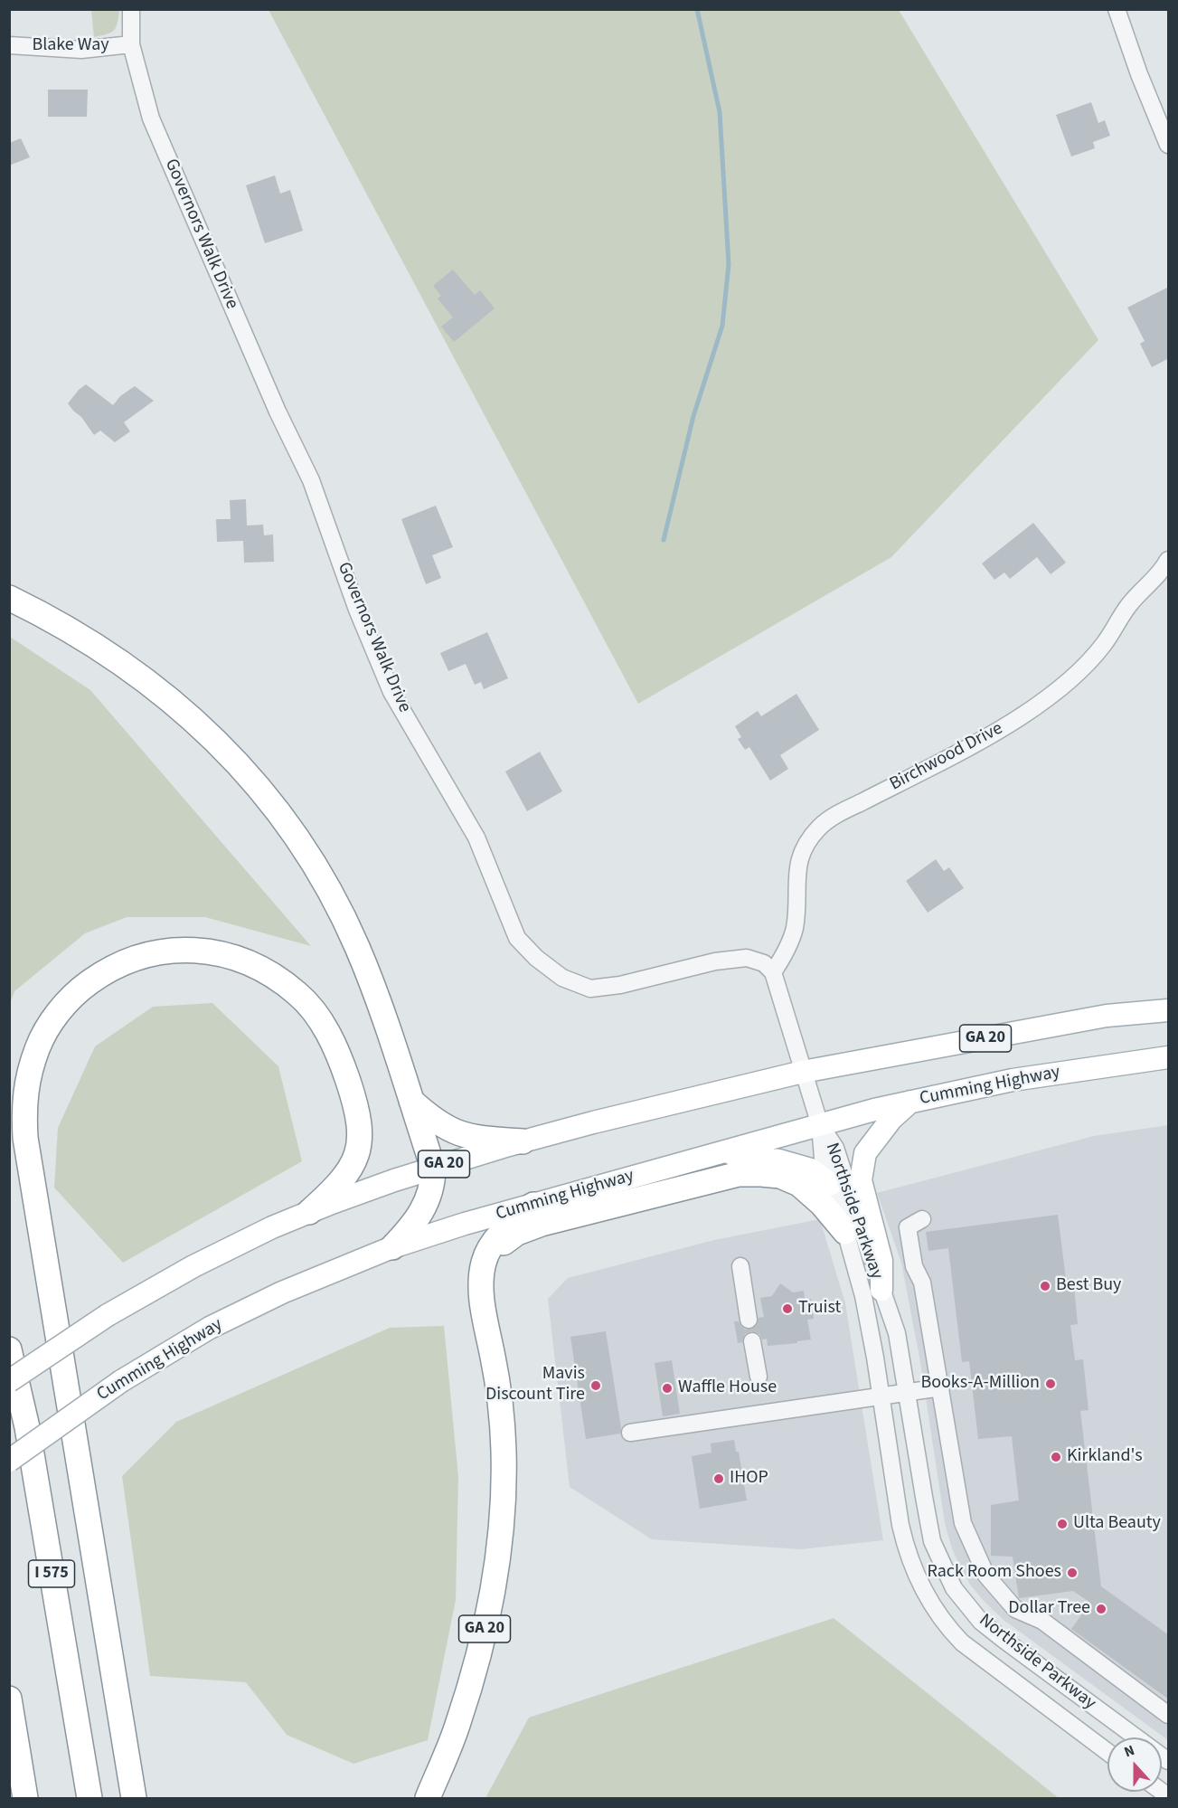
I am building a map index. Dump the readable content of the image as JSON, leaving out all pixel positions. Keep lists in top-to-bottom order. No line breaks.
{"streets":{"highway":["GA 20","I 575"],"main road":["Cumming Highway"],"street":["Blake Way","Governors Walk Drive","Birchwood Drive","Northside Parkway"]},"crossings":[["Blake Way","Governors Walk Drive"],["Governors Walk Drive","Birchwood Drive"],["GA 20","Cumming Highway"],["Cumming Highway","Northside Parkway"]],"places":["Best Buy","Truist","Books-A-Million","Mavis Discount Tire","Waffle House","Kirkland's","IHOP","Ulta Beauty","Rack Room Shoes","Dollar Tree"],"north":"top"}
